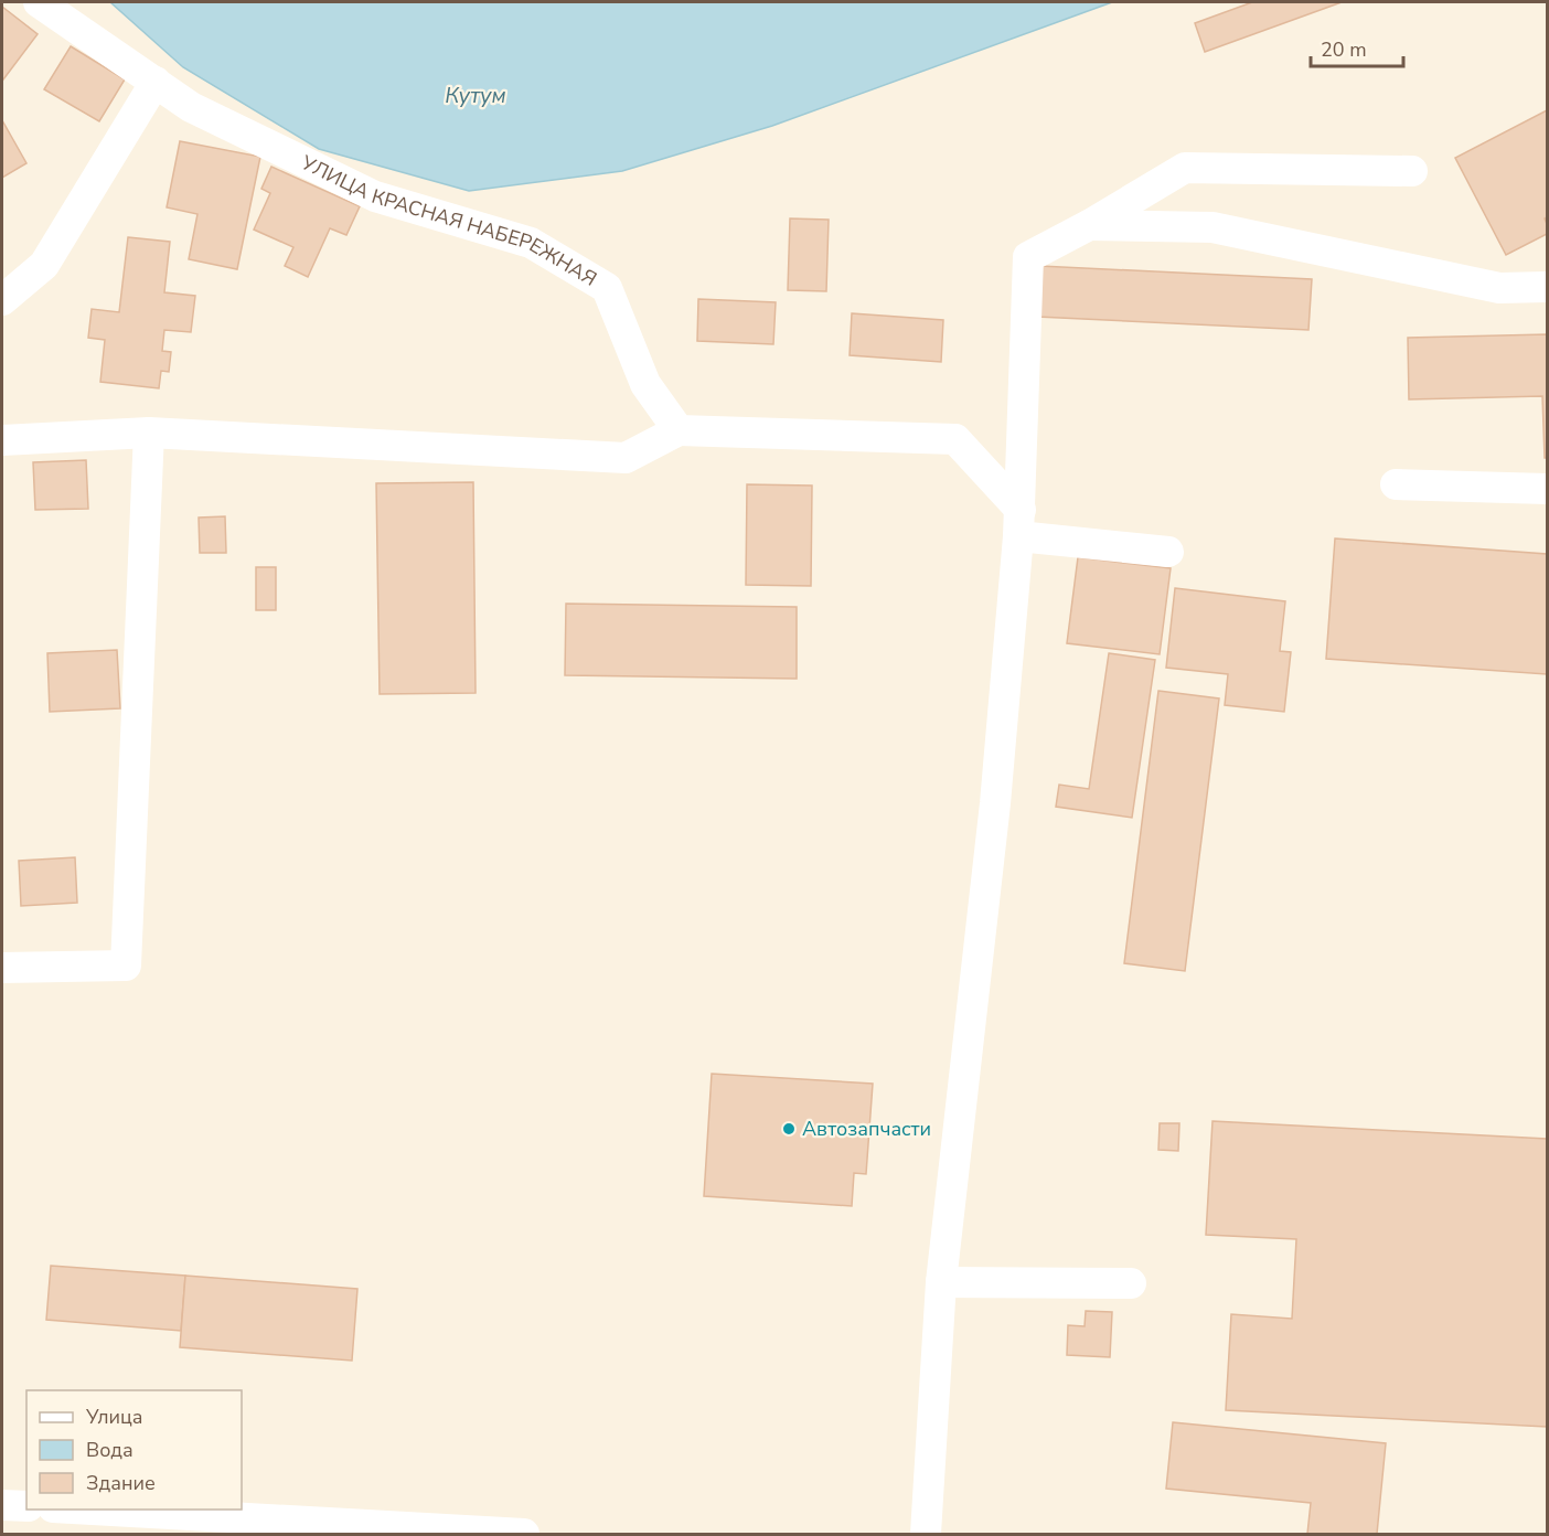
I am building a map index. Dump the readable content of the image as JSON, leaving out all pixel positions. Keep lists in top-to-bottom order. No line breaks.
{"streets":{"street":["УЛИЦА КРАСНАЯ НАБЕРЕЖНАЯ"]},"water":["Кутум"],"places":["Автозапчасти"],"legend":["Улица","Вода","Здание"],"scale_bar":"20 m"}
